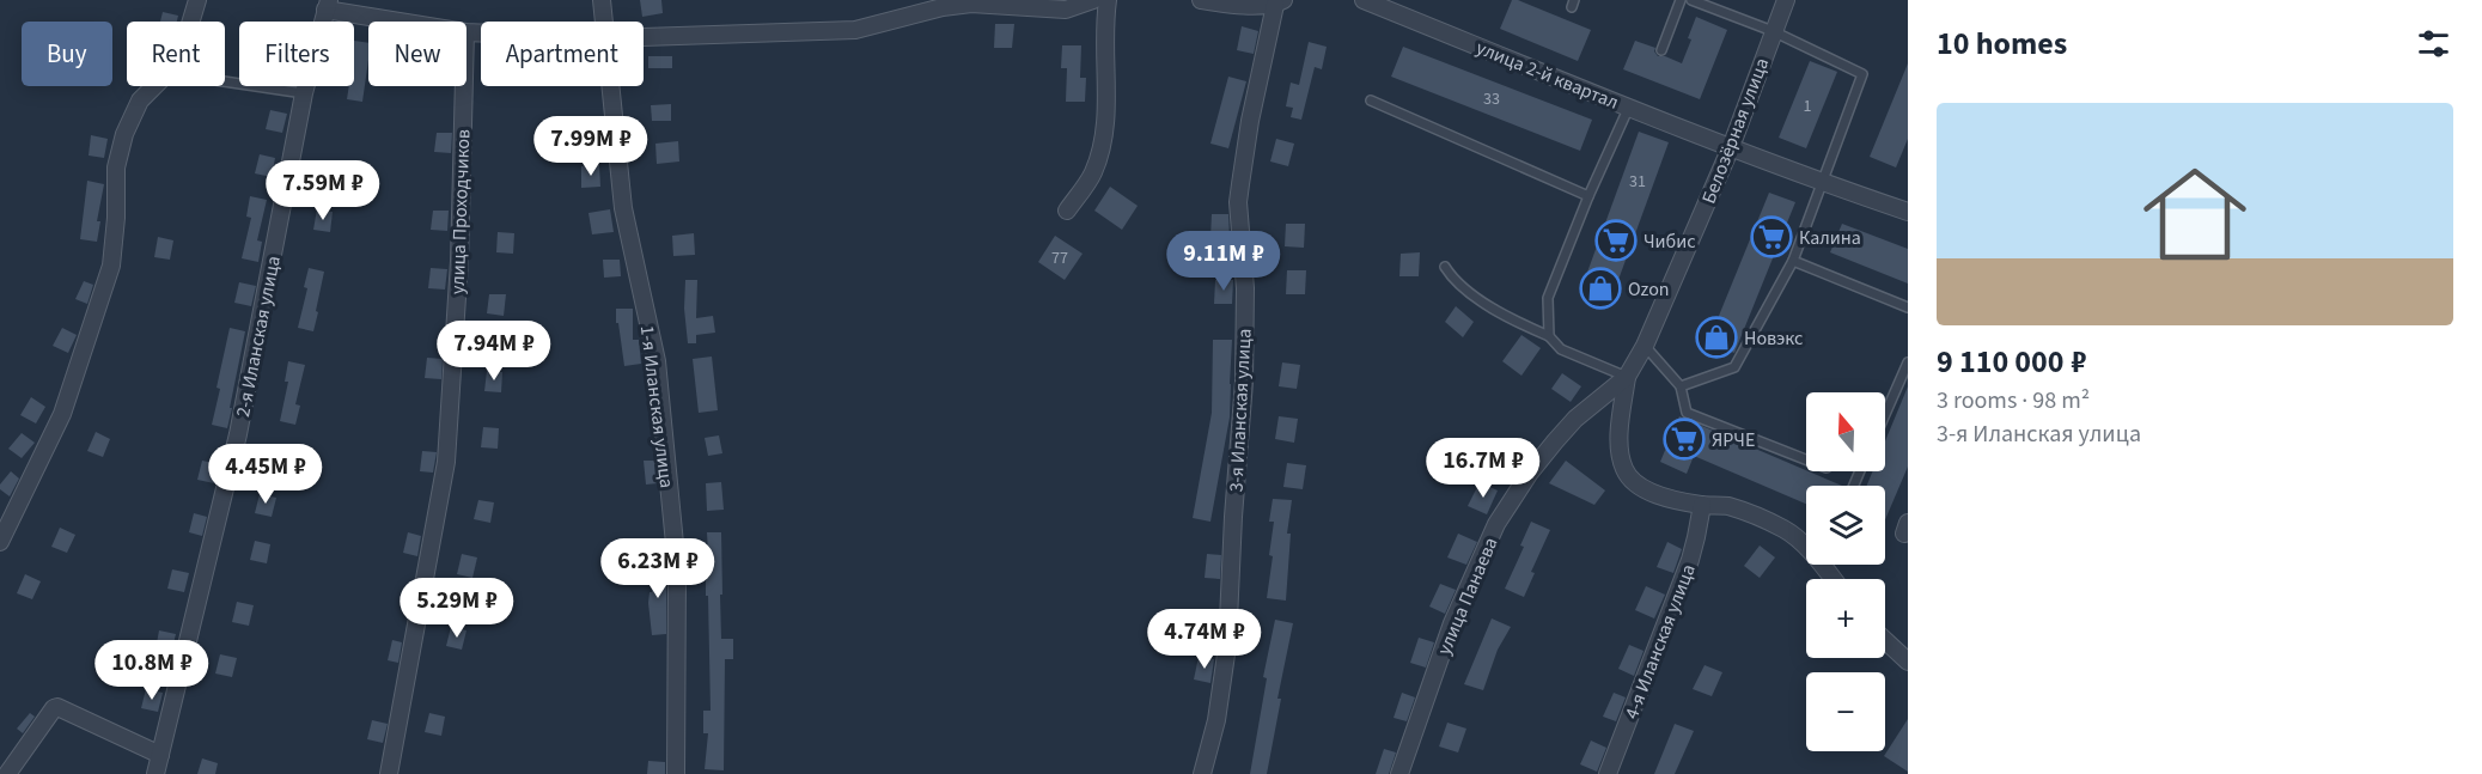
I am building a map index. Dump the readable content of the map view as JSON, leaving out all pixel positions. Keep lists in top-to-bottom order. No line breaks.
{"streets":{"street":["улица 2-й квартал","Белозёрная улица","улица Проходчиков","2-я Иланская улица","1-я Иланская улица","3-я Иланская улица","улица Панаева","4-я Иланская улица"]},"crossings":[["улица 2-й квартал","Белозёрная улица"],["Белозёрная улица","улица Панаева"]],"places":{"supermarket":["Калина","Чибис","ЯРЧЕ"],"shop":["Ozon","Новэкс"]},"house_numbers":["33","1","31","77"],"north":"top","page":{"heading":"10 homes","chip":["Buy","Rent","Filters","New","Apartment"],"list":[{"name":"9 110 000 ₽","note":"3 rooms · 98 m² · 3-я Иланская улица"}],"price":["7.99M ₽","7.59M ₽","9.11M ₽","7.94M ₽","16.7M ₽","4.45M ₽","6.23M ₽","5.29M ₽","4.74M ₽","10.8M ₽"],"map_buttons":["+","−"]}}
